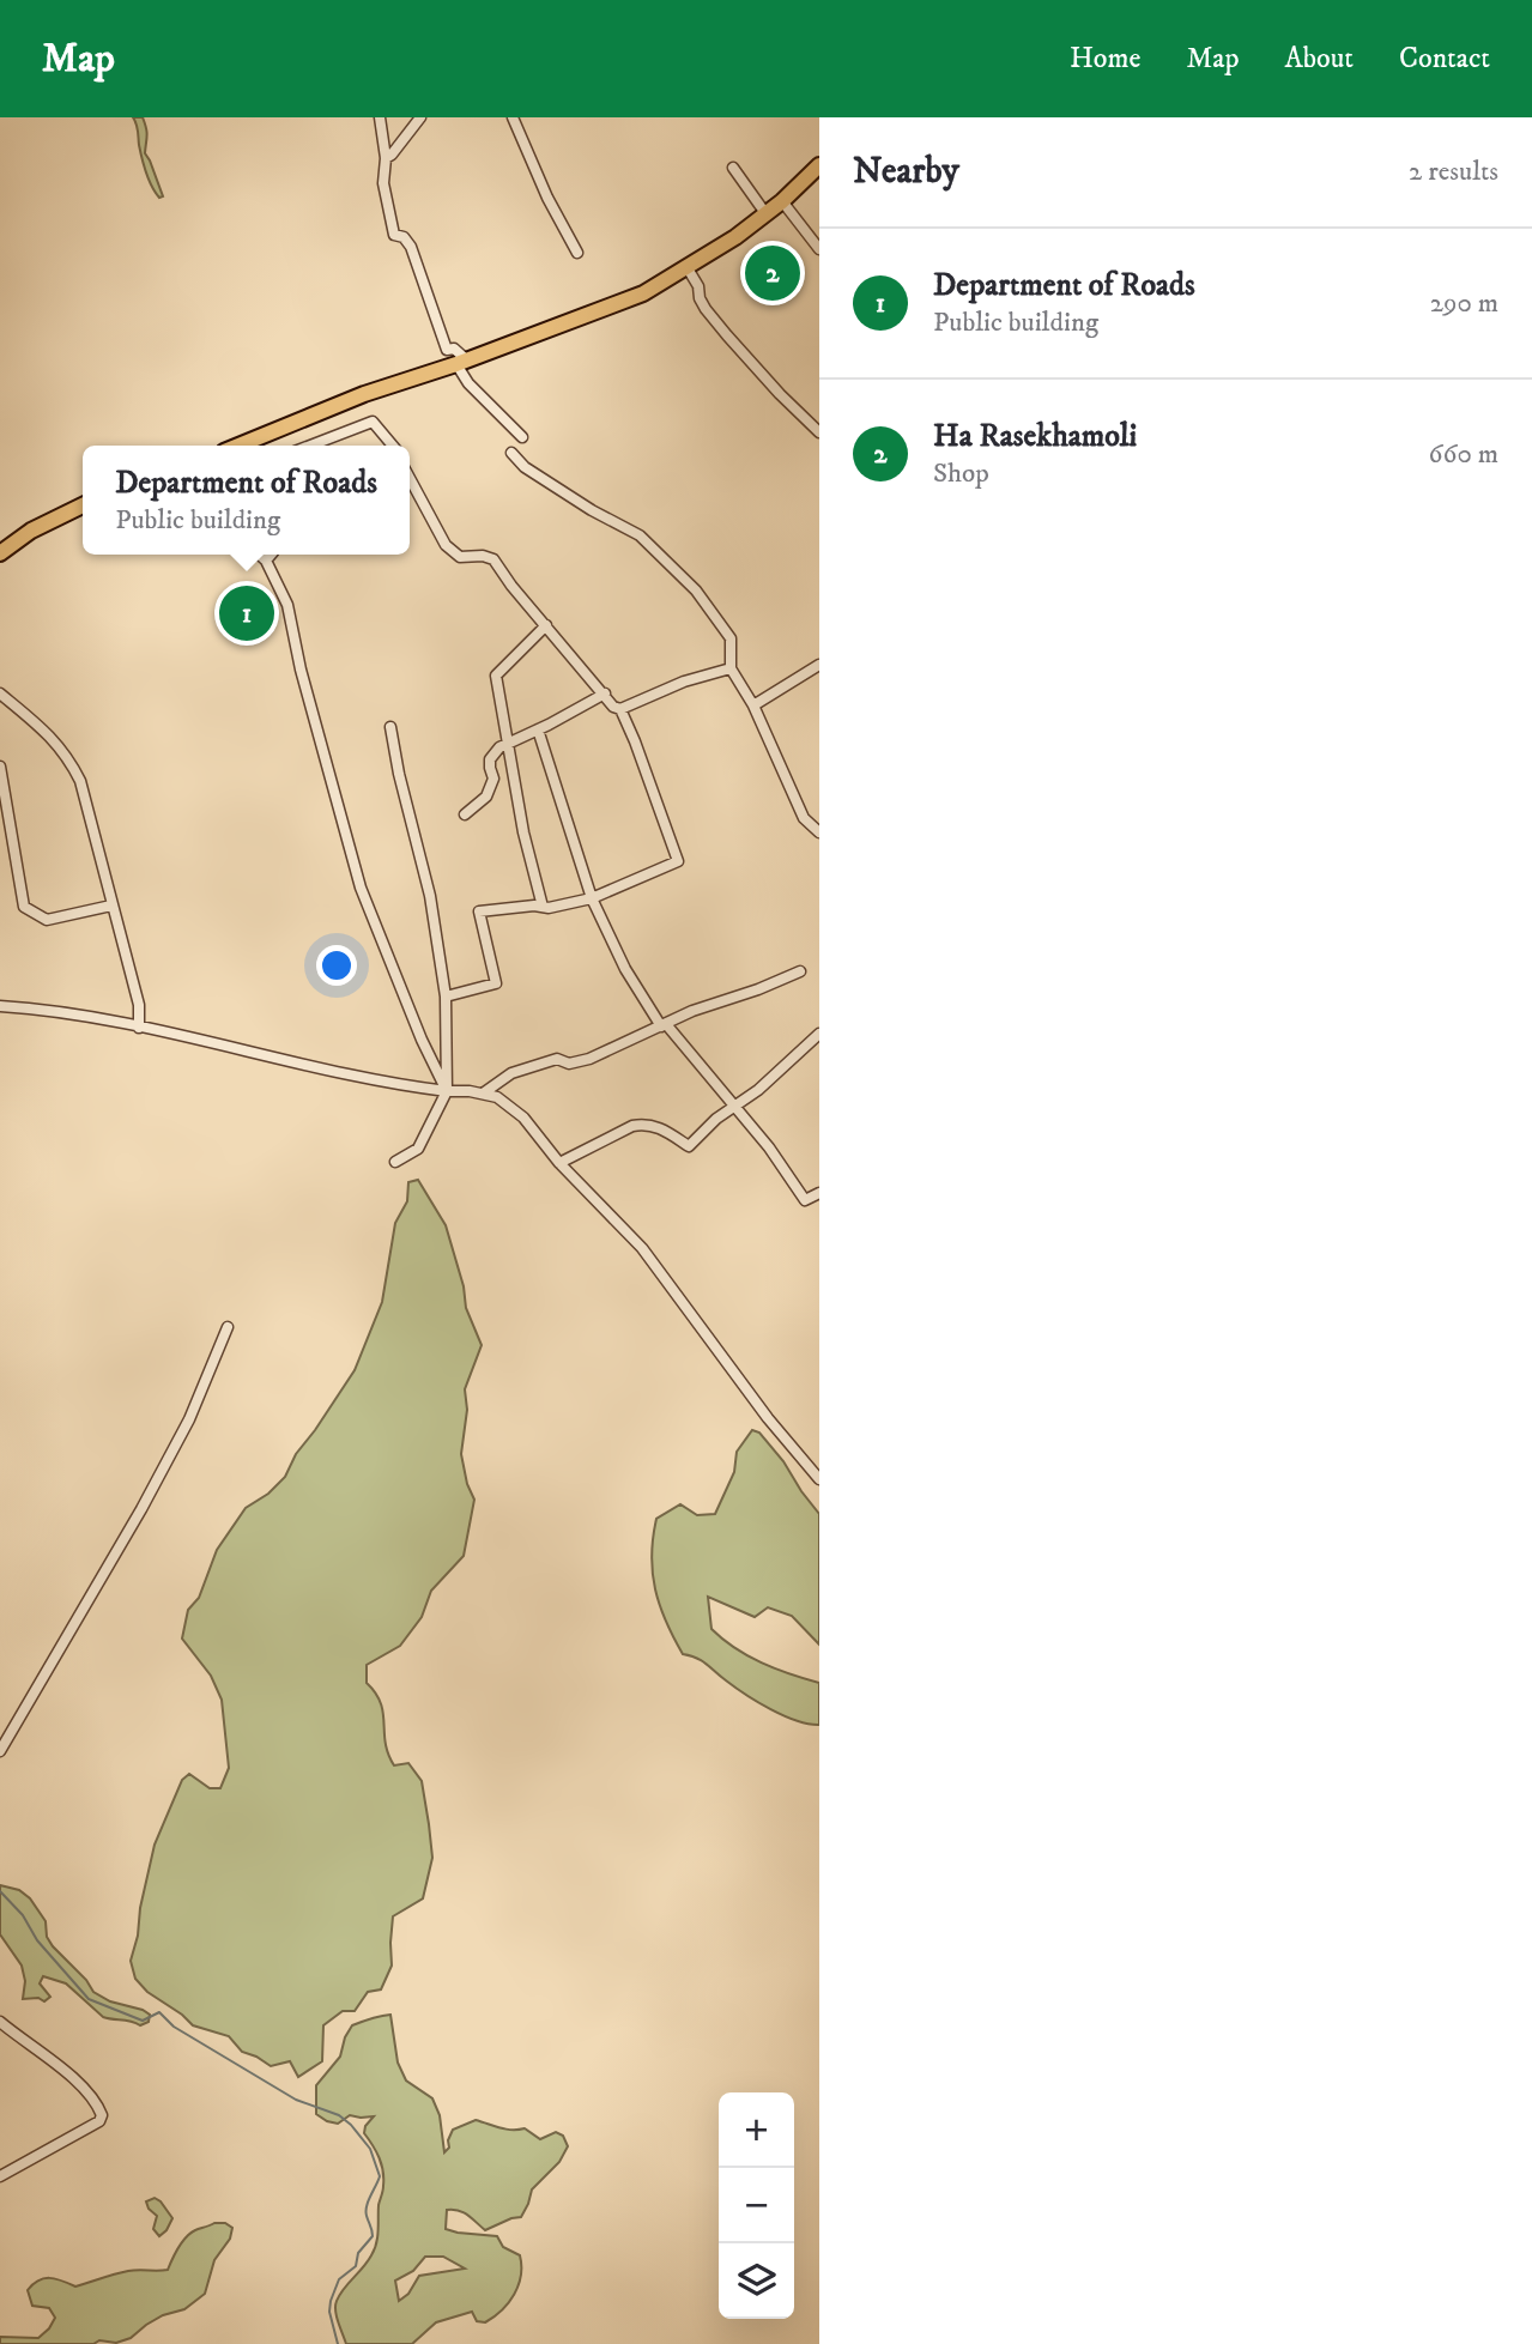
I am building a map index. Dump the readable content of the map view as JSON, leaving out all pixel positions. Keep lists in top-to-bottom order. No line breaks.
{"page":{"header":"Map","nav":["Home","Map","About","Contact"],"heading":["Nearby","2 results"],"list":[{"mark":"1","name":"Department of Roads","note":"Public building","value":"290 m"},{"mark":"2","name":"Ha Rasekhamoli","note":"Shop","value":"660 m"}],"pins":["2","1"],"popup":["Department of Roads","Public building"],"map_buttons":["+","−"]}}
